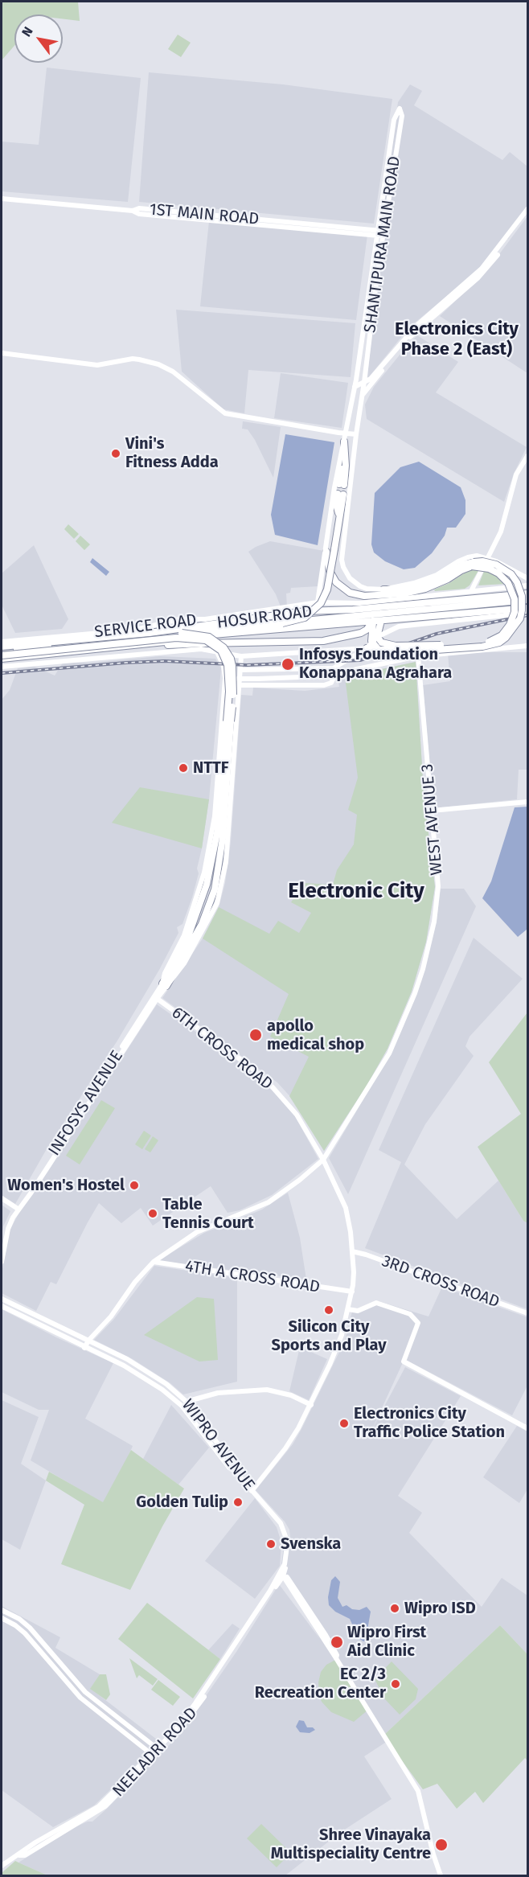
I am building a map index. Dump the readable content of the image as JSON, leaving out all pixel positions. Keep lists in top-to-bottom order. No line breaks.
{"streets":{"highway":["HOSUR ROAD"],"street":["1ST MAIN ROAD","SHANTIPURA MAIN ROAD","SERVICE ROAD","WEST AVENUE 3","6TH CROSS ROAD","INFOSYS AVENUE","4TH A CROSS ROAD","3RD CROSS ROAD","WIPRO AVENUE","NEELADRI ROAD"]},"crossings":[["1ST MAIN ROAD","SHANTIPURA MAIN ROAD"],["WEST AVENUE 3","6TH CROSS ROAD"],["WEST AVENUE 3","4TH A CROSS ROAD"],["WEST AVENUE 3","WIPRO AVENUE"],["6TH CROSS ROAD","INFOSYS AVENUE"],["6TH CROSS ROAD","4TH A CROSS ROAD"],["6TH CROSS ROAD","3RD CROSS ROAD"],["6TH CROSS ROAD","WIPRO AVENUE"],["WIPRO AVENUE","NEELADRI ROAD"]],"districts":["Electronics City Phase 2 (East)","Electronic City"],"places":["Vini's Fitness Adda","Infosys Foundation Konappana Agrahara","NTTF","apollo medical shop","Women's Hostel","Table Tennis Court","Silicon City Sports and Play","Electronics City Traffic Police Station","Golden Tulip","Svenska","Wipro ISD","Wipro First Aid Clinic","EC 2/3 Recreation Center","Shree Vinayaka Multispeciality Centre"],"north":"top left"}
